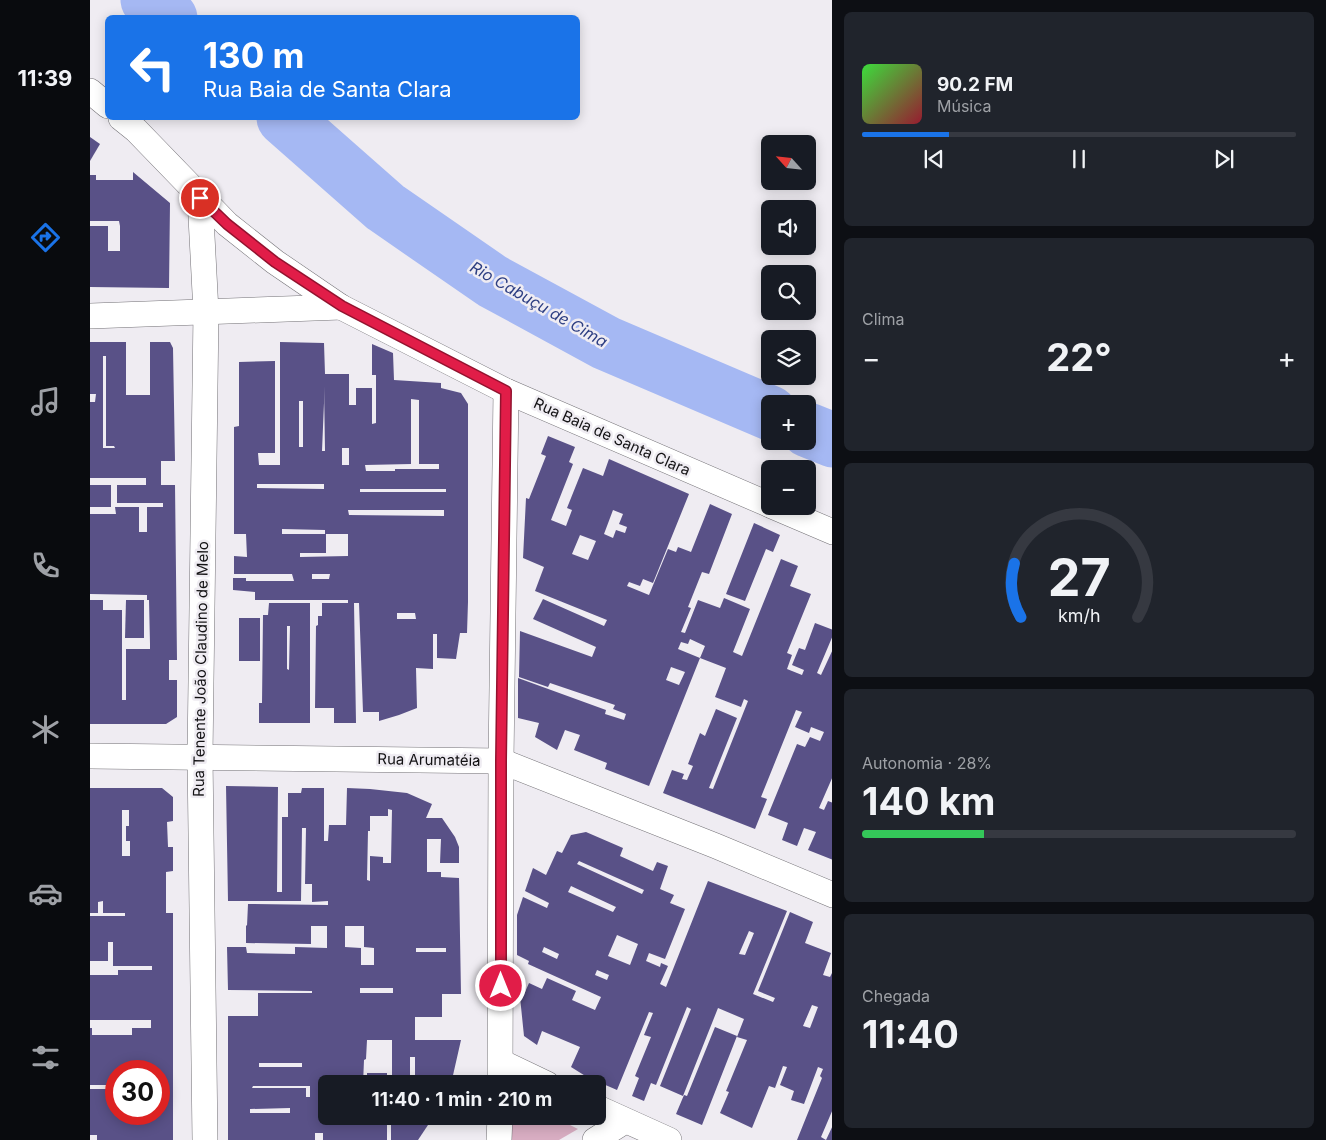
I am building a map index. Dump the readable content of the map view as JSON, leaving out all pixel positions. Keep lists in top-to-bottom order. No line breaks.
{"streets":{"street":["Rua Baia de Santa Clara","Rua Tenente João Claudino de Melo","Rua Arumatéia"]},"crossings":[["Rua Baia de Santa Clara","Rua Tenente João Claudino de Melo"],["Rua Tenente João Claudino de Melo","Rua Arumatéia"]],"water":["Rio Cabuçu de Cima"],"north":"top left","page":{"tabs":"11:39","turn":["130 m","Rua Baia de Santa Clara"],"song":["90.2 FM","Música"],"map_buttons":["+","−"],"tile":["Clima",["Autonomia · 28%","140 km"],["Chegada","11:40"]],"heat":["−","22°","+"],"limit":"30","trip":"11:40 · 1 min · 210 m","gauge":["27","km/h"]}}
